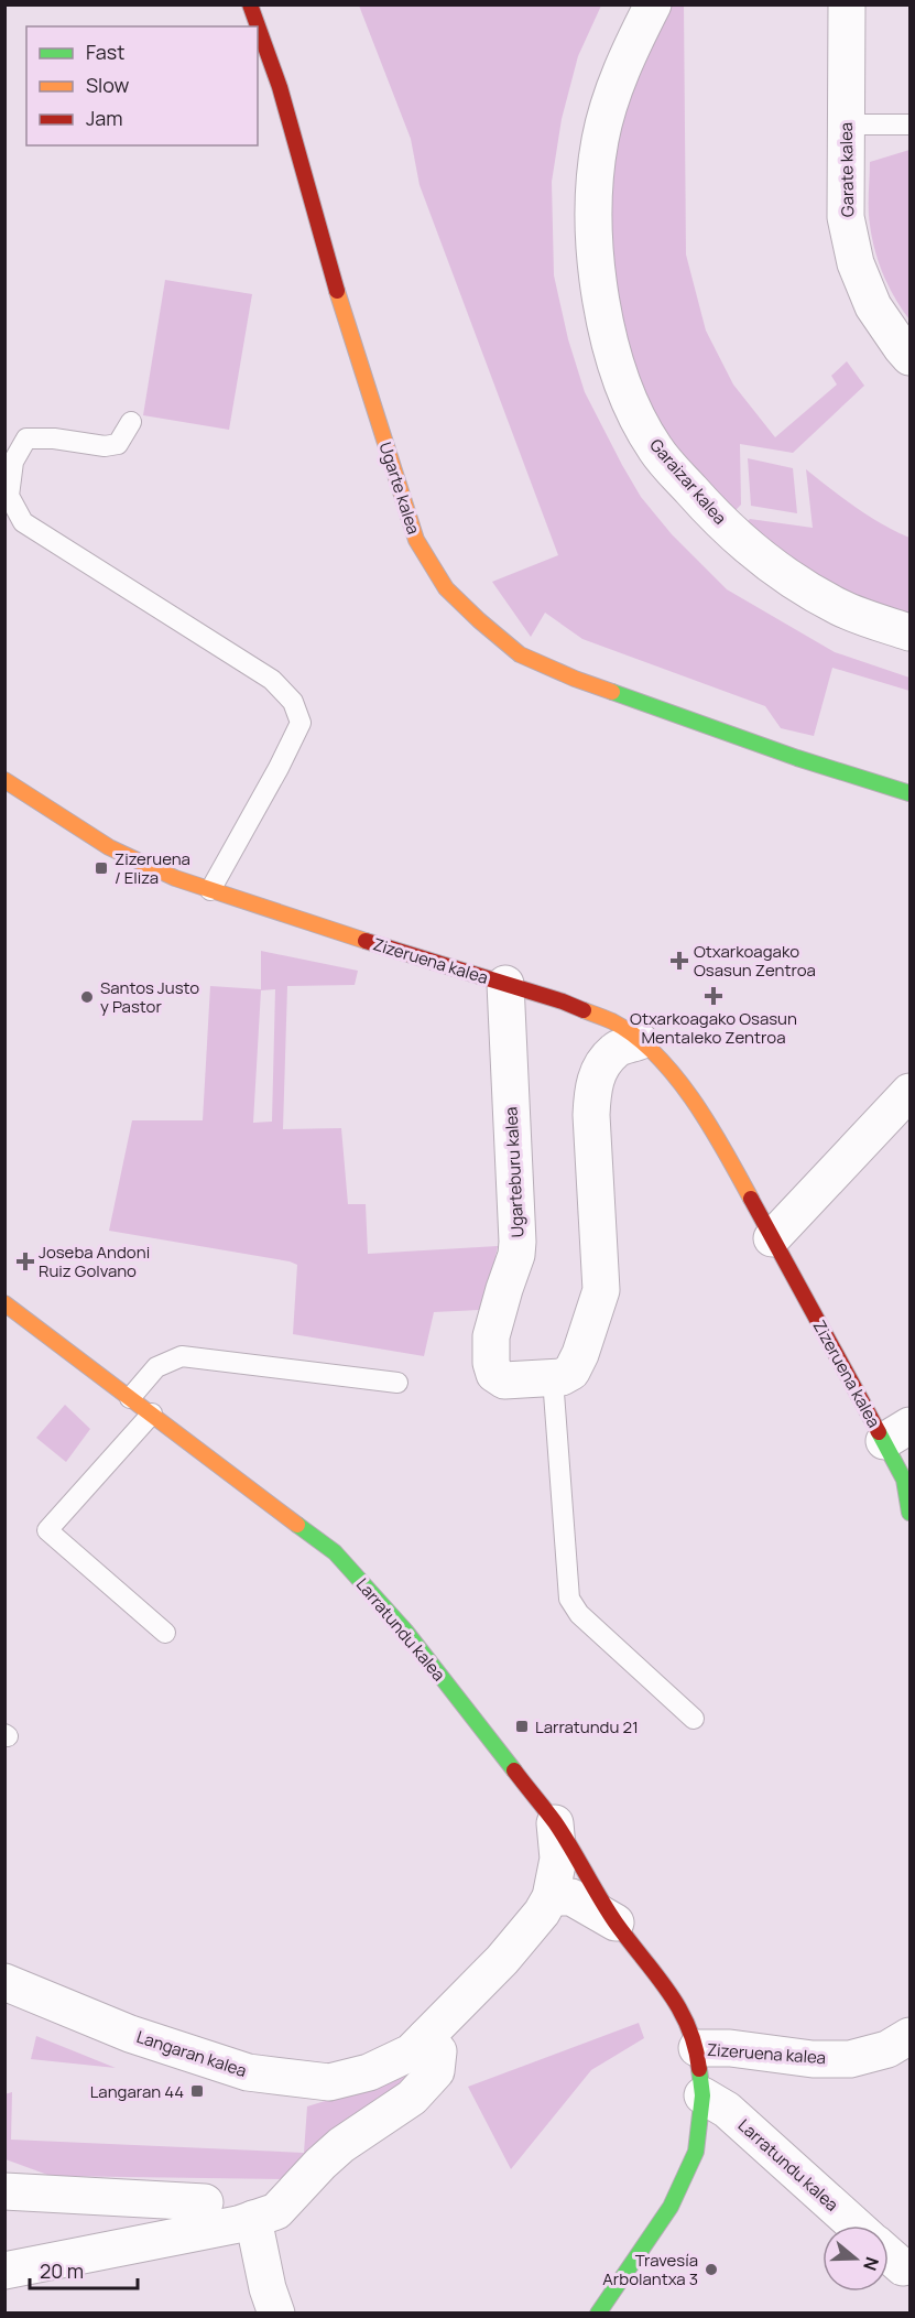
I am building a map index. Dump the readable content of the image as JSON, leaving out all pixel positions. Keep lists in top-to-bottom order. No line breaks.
{"streets":{"street":["Garate kalea","Garaizar kalea","Ugarte kalea","Zizeruena kalea","Ugarteburu kalea","Larratundu kalea","Langaran kalea"]},"crossings":[["Zizeruena kalea","Ugarteburu kalea"],["Zizeruena kalea","Larratundu kalea"],["Larratundu kalea","Langaran kalea"]],"places":{"transit":["Zizeruena / Eliza","Larratundu 21","Langaran 44"],"health":["Otxarkoagako Osasun Zentroa","Otxarkoagako Osasun Mentaleko Zentroa","Joseba Andoni Ruiz Golvano"],"other":["Santos Justo y Pastor","Travesía Arbolantxa 3"]},"legend":["Fast","Slow","Jam"],"scale_bar":"20 m","north":"right"}
